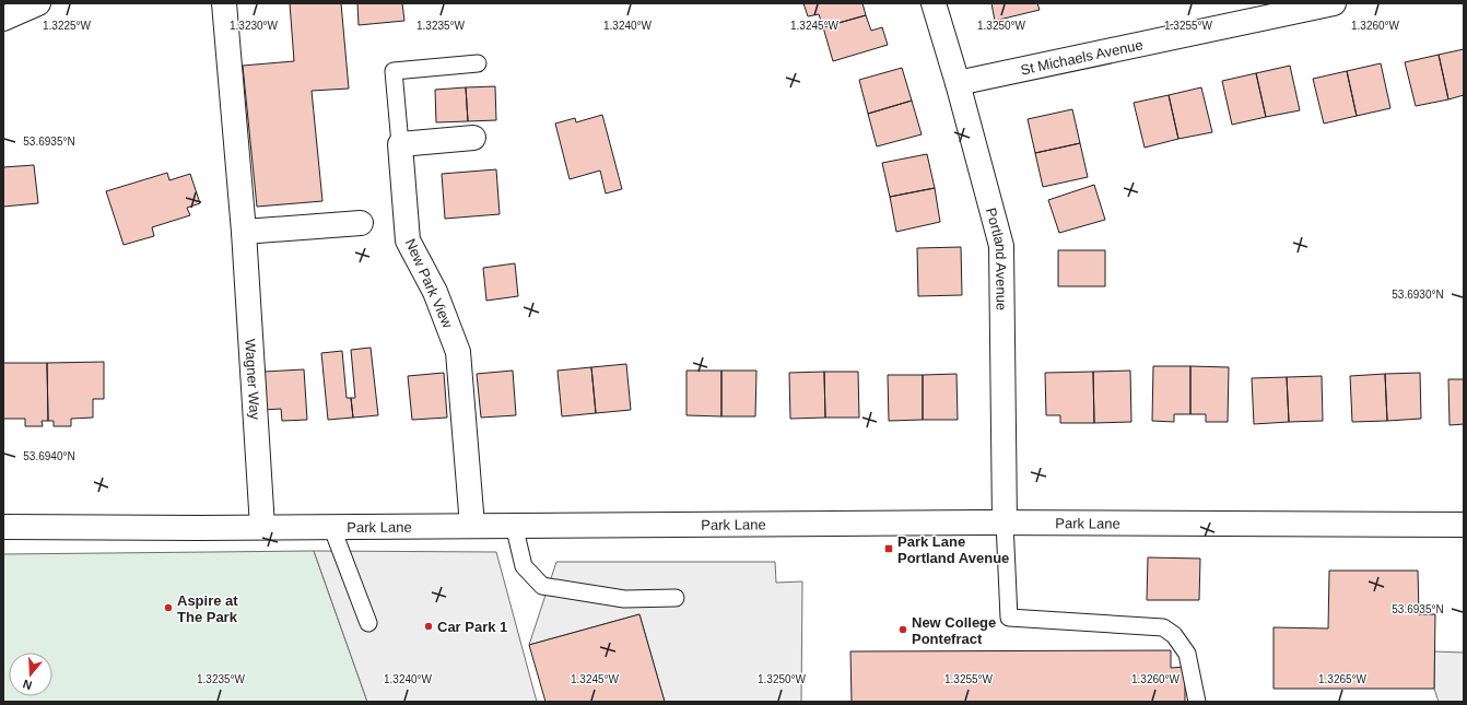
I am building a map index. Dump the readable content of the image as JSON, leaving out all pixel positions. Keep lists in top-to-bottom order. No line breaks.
{"streets":{"street":["St Michaels Avenue","Portland Avenue","New Park View","Wagner Way","Park Lane"]},"crossings":[["St Michaels Avenue","Portland Avenue"],["Portland Avenue","Park Lane"],["New Park View","Park Lane"],["Wagner Way","Park Lane"]],"places":{"transit":["Park Lane Portland Avenue"],"other":["Aspire at The Park","Car Park 1","New College Pontefract"]},"north":"bottom","coordinates":["1.3225°W","1.3230°W","1.3235°W","1.3240°W","1.3245°W","1.3250°W","1.3255°W","1.3260°W","53.6935°N","53.6930°N","53.6940°N","1.3265°W"]}
